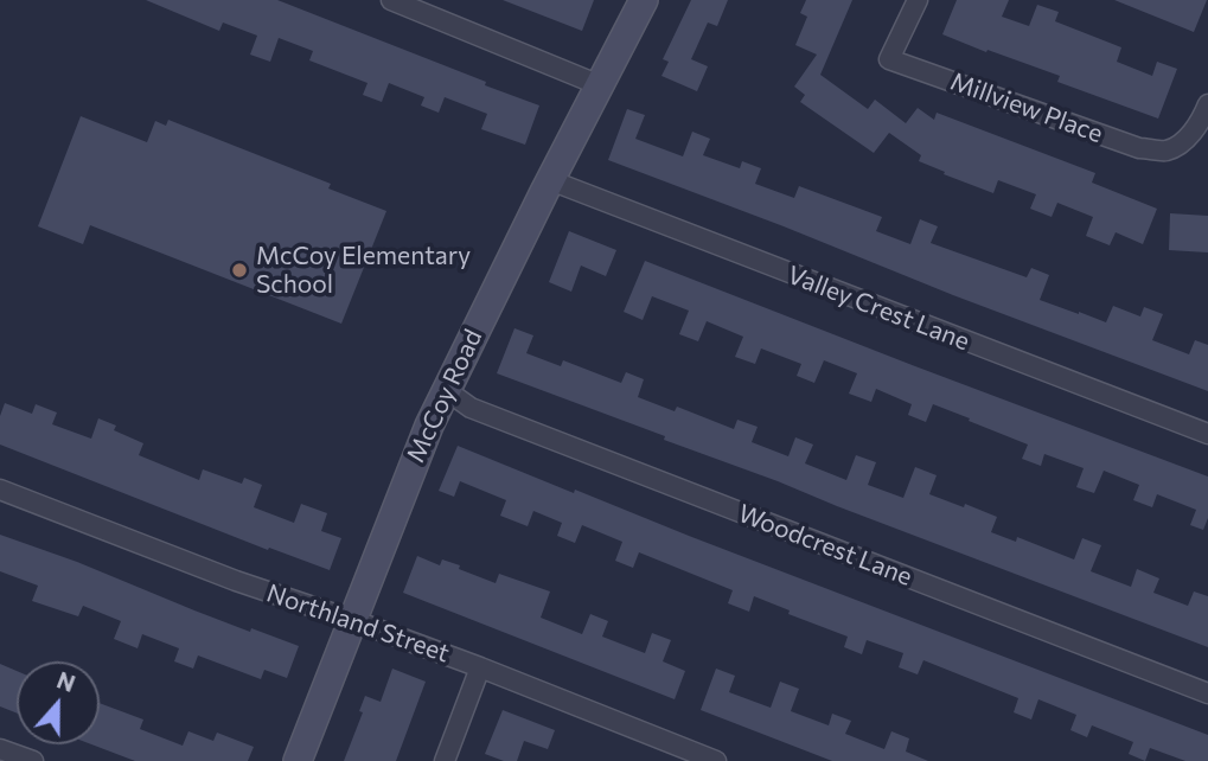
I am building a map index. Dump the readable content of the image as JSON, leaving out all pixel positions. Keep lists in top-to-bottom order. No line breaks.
{"streets":{"street":["Millview Place","Valley Crest Lane","McCoy Road","Woodcrest Lane","Northland Street"]},"crossings":[["Valley Crest Lane","McCoy Road"],["McCoy Road","Woodcrest Lane"],["McCoy Road","Northland Street"]],"places":["McCoy Elementary School"],"north":"top"}
